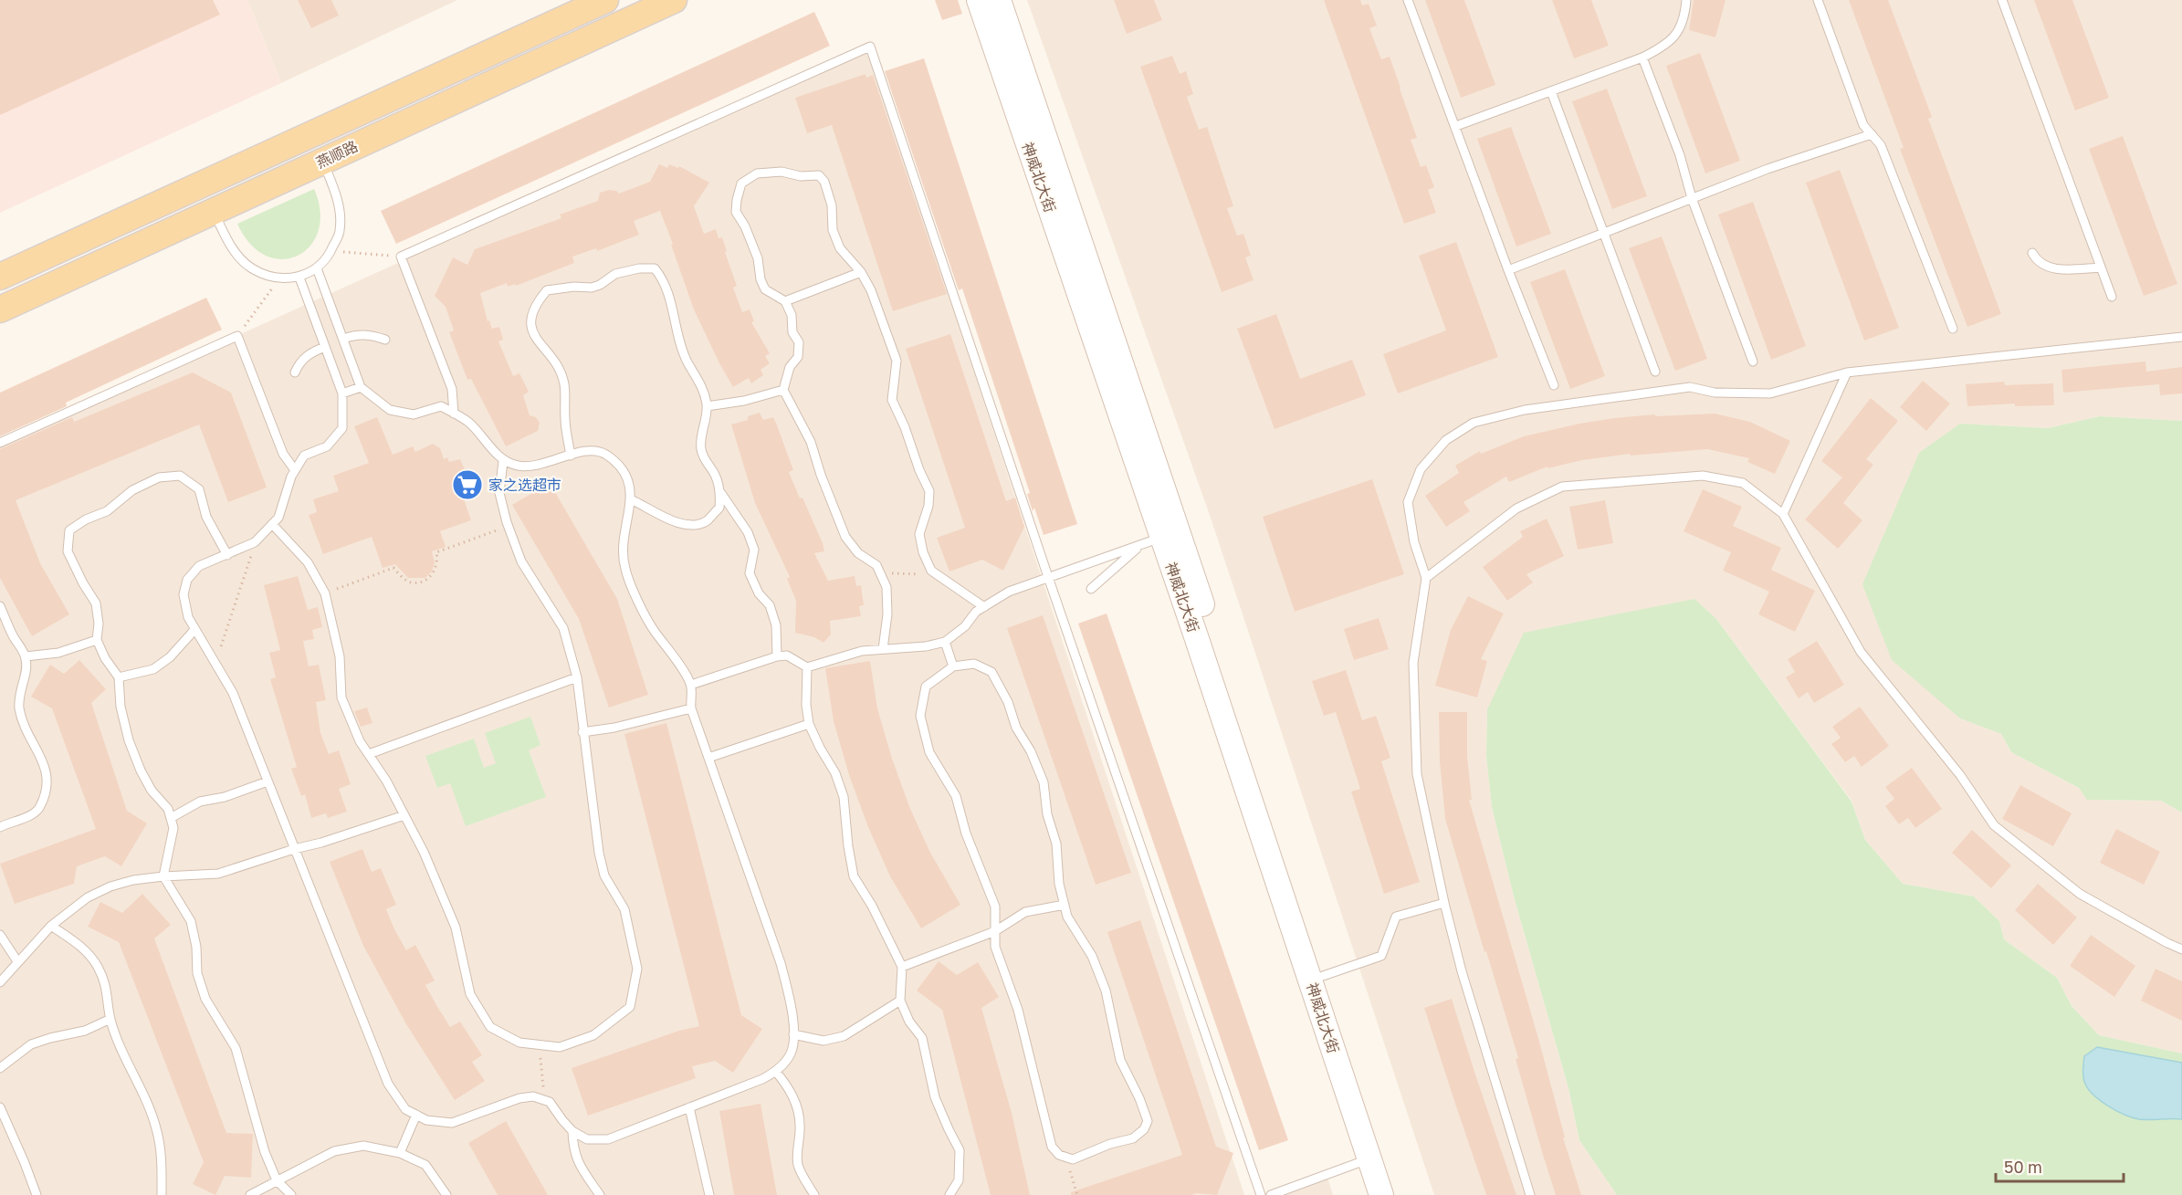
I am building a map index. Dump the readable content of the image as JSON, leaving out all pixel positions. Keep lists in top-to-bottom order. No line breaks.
{"streets":{"main road":["燕顺路"],"street":["神威北大街"]},"places":{"supermarket":["家之选超市"]},"scale_bar":"50 m"}
